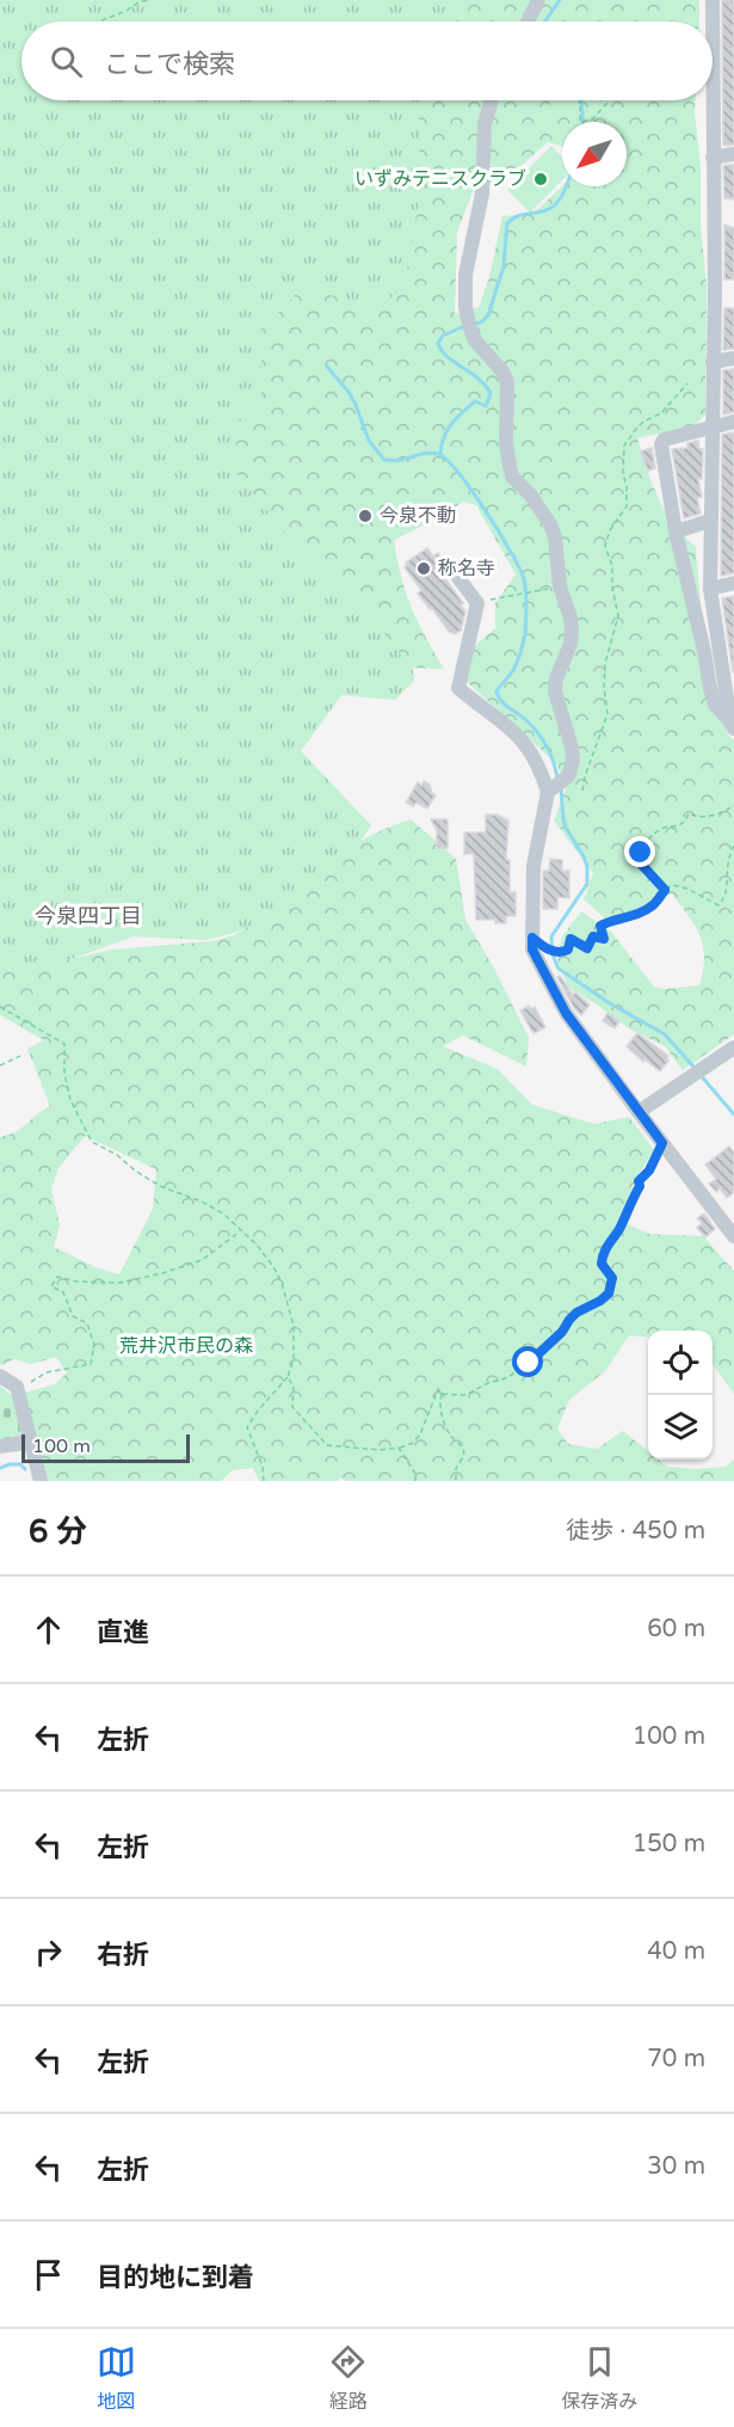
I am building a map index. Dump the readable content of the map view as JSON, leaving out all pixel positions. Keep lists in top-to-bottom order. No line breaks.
{"districts":["今泉四丁目"],"parks":["荒井沢市民の森"],"places":["いずみテニスクラブ","今泉不動","称名寺"],"scale_bar":"100 m","north":"bottom left","page":{"search":"ここで検索","scale":"100 m","heading":["6 分","徒歩 · 450 m"],"list":[["直進","60 m"],["左折","100 m"],["左折","150 m"],["右折","40 m"],["左折","70 m"],["左折","30 m"],"目的地に到着"],"nav":["地図","経路","保存済み"]}}
